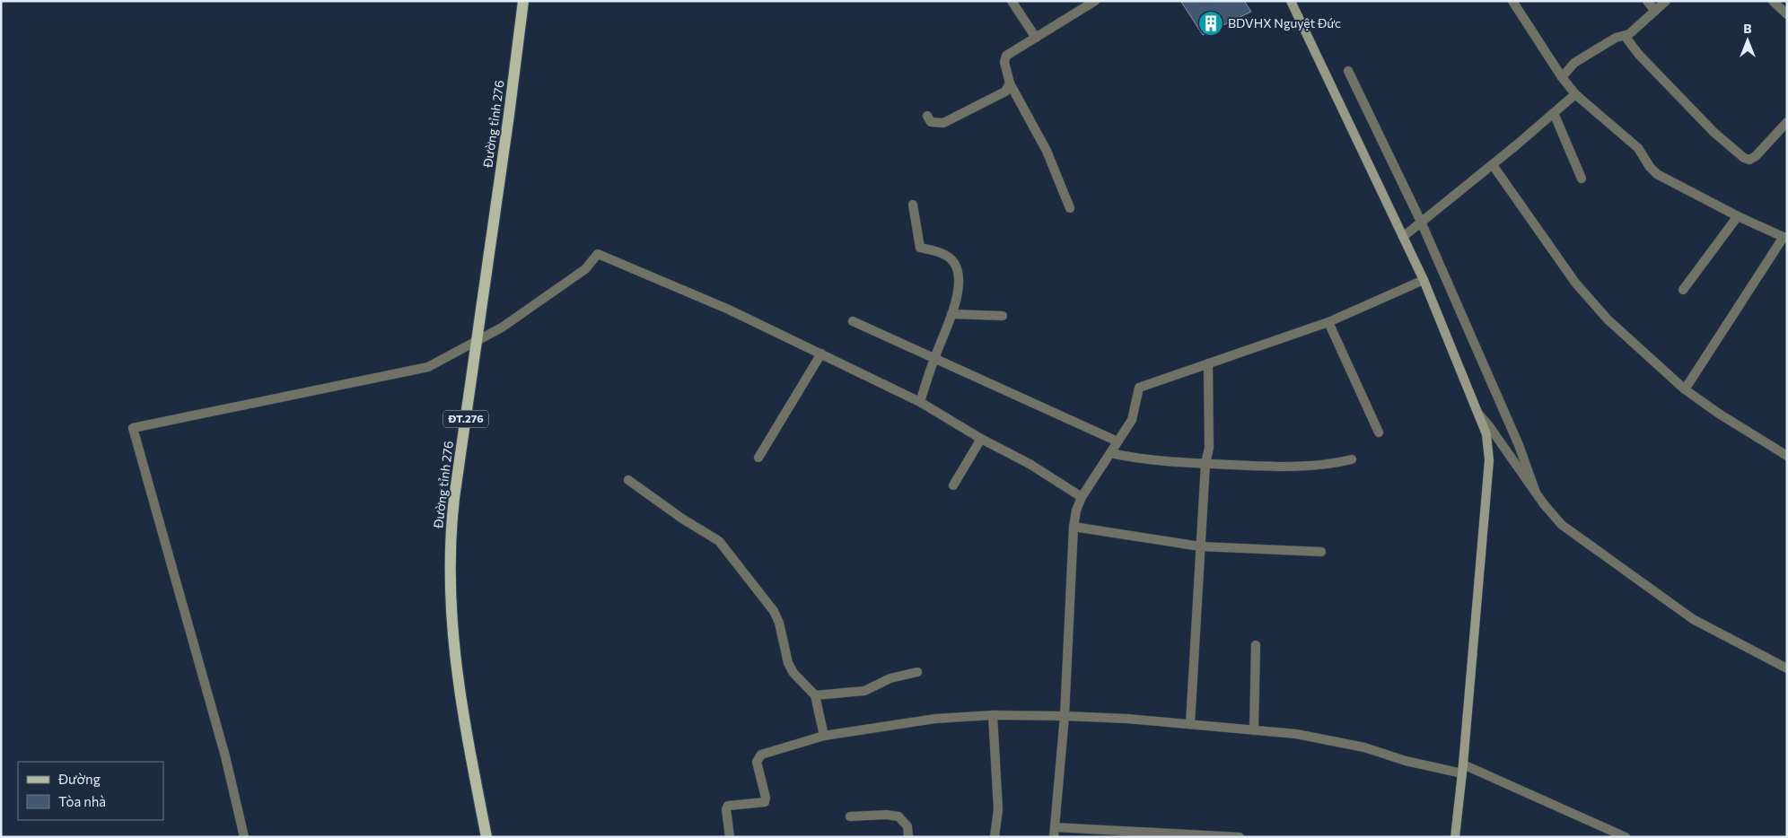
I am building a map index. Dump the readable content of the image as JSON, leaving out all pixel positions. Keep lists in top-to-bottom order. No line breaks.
{"streets":{"main road":["Đường tỉnh 276","ĐT.276"]},"places":{"building":["BDVHX Nguyệt Đức"]},"legend":["Đường","Tòa nhà"],"north":"top"}
